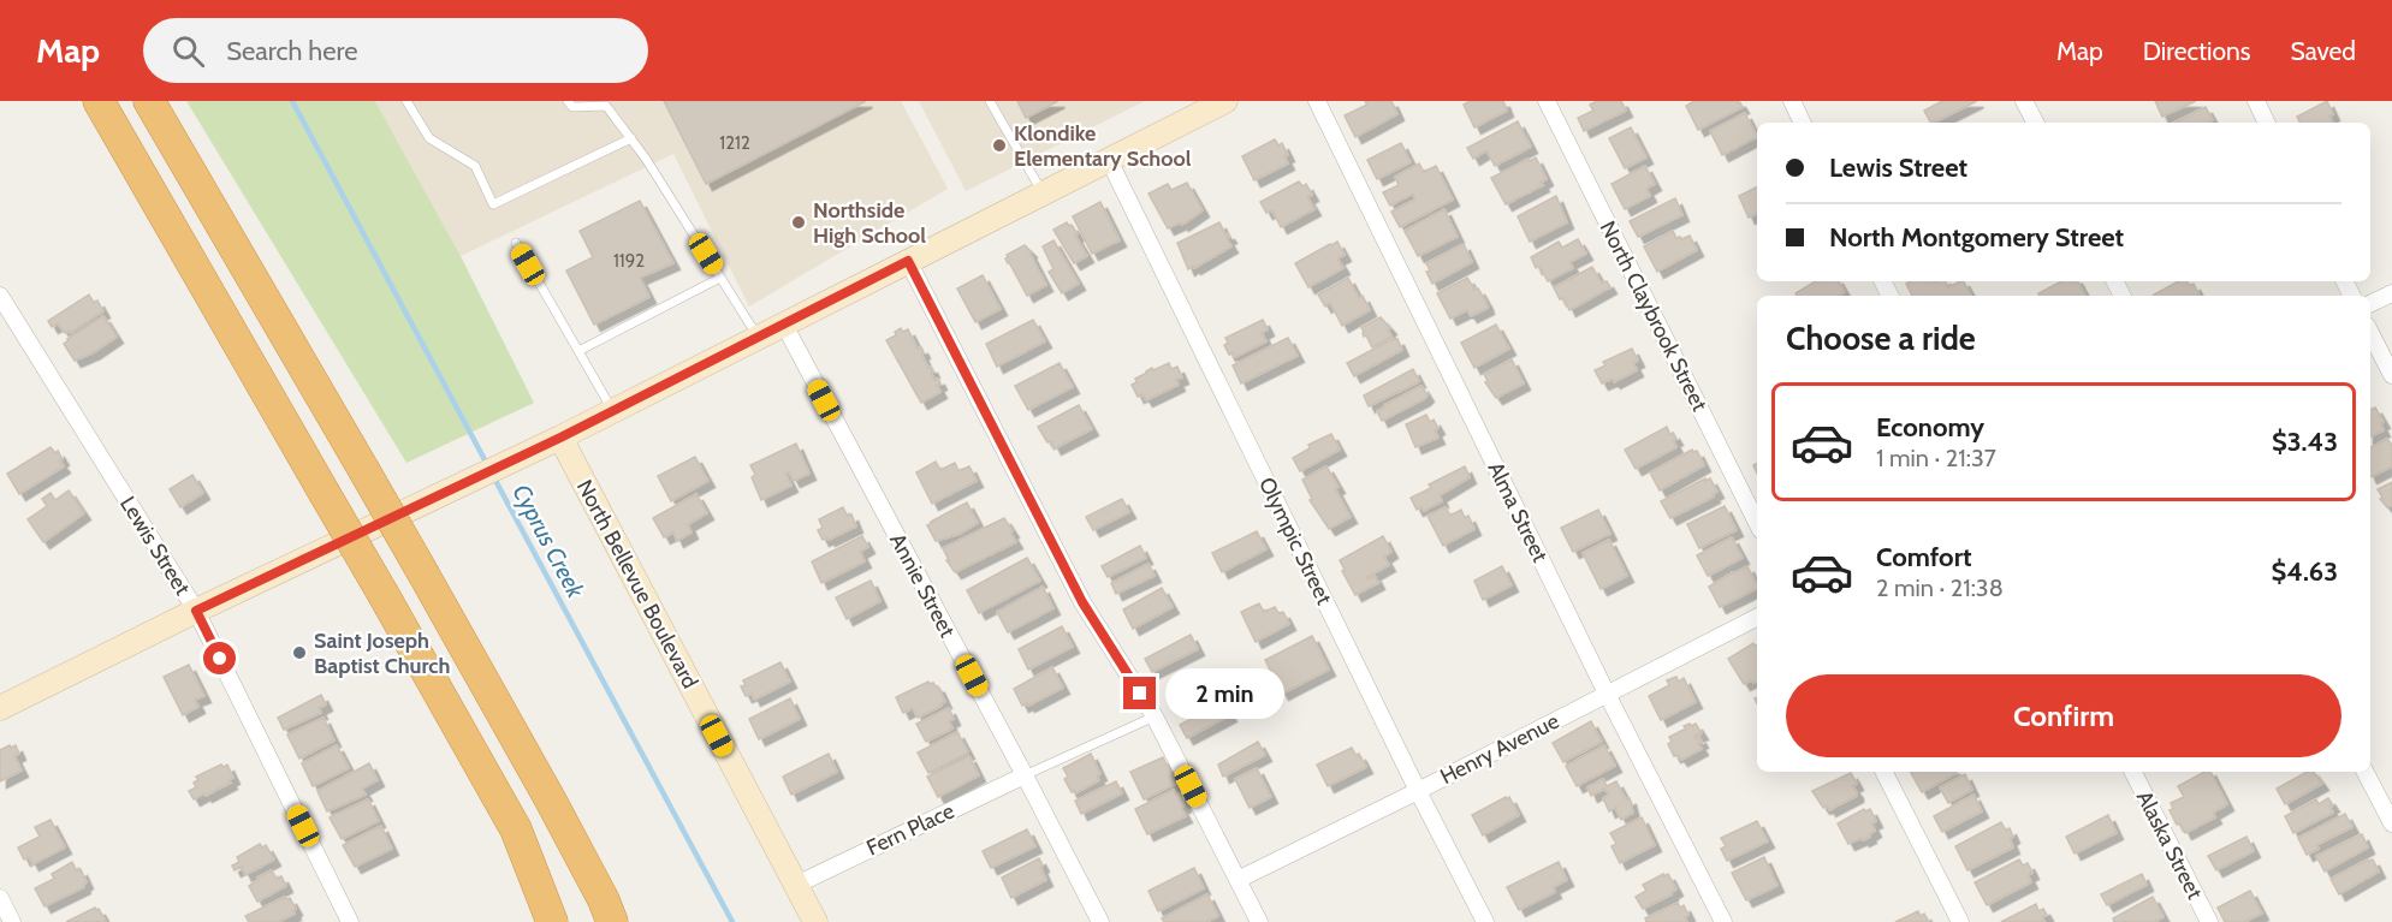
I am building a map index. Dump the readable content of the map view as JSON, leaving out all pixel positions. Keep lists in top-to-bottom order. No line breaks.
{"streets":{"street":["North Claybrook Street","Alma Street","Olympic Street","Lewis Street","North Bellevue Boulevard","Annie Street","Henry Avenue","Fern Place","Alaska Street"]},"crossings":[["Alma Street","Henry Avenue"],["Olympic Street","Henry Avenue"],["North Bellevue Boulevard","Fern Place"],["Annie Street","Fern Place"]],"water":["Cyprus Creek"],"places":["Klondike Elementary School","Northside High School","Saint Joseph Baptist Church"],"house_numbers":["1212","1192"],"page":{"header":"Map","search":"Search here","nav":["Map","Directions","Saved"],"banner":["Lewis Street","North Montgomery Street"],"heading":"Choose a ride","list":[{"name":"Economy","note":"1 min · 21:37","value":"$3.43"},{"name":"Comfort","note":"2 min · 21:38","value":"$4.63"}],"buttons":"Confirm","bubble":"2 min"}}
